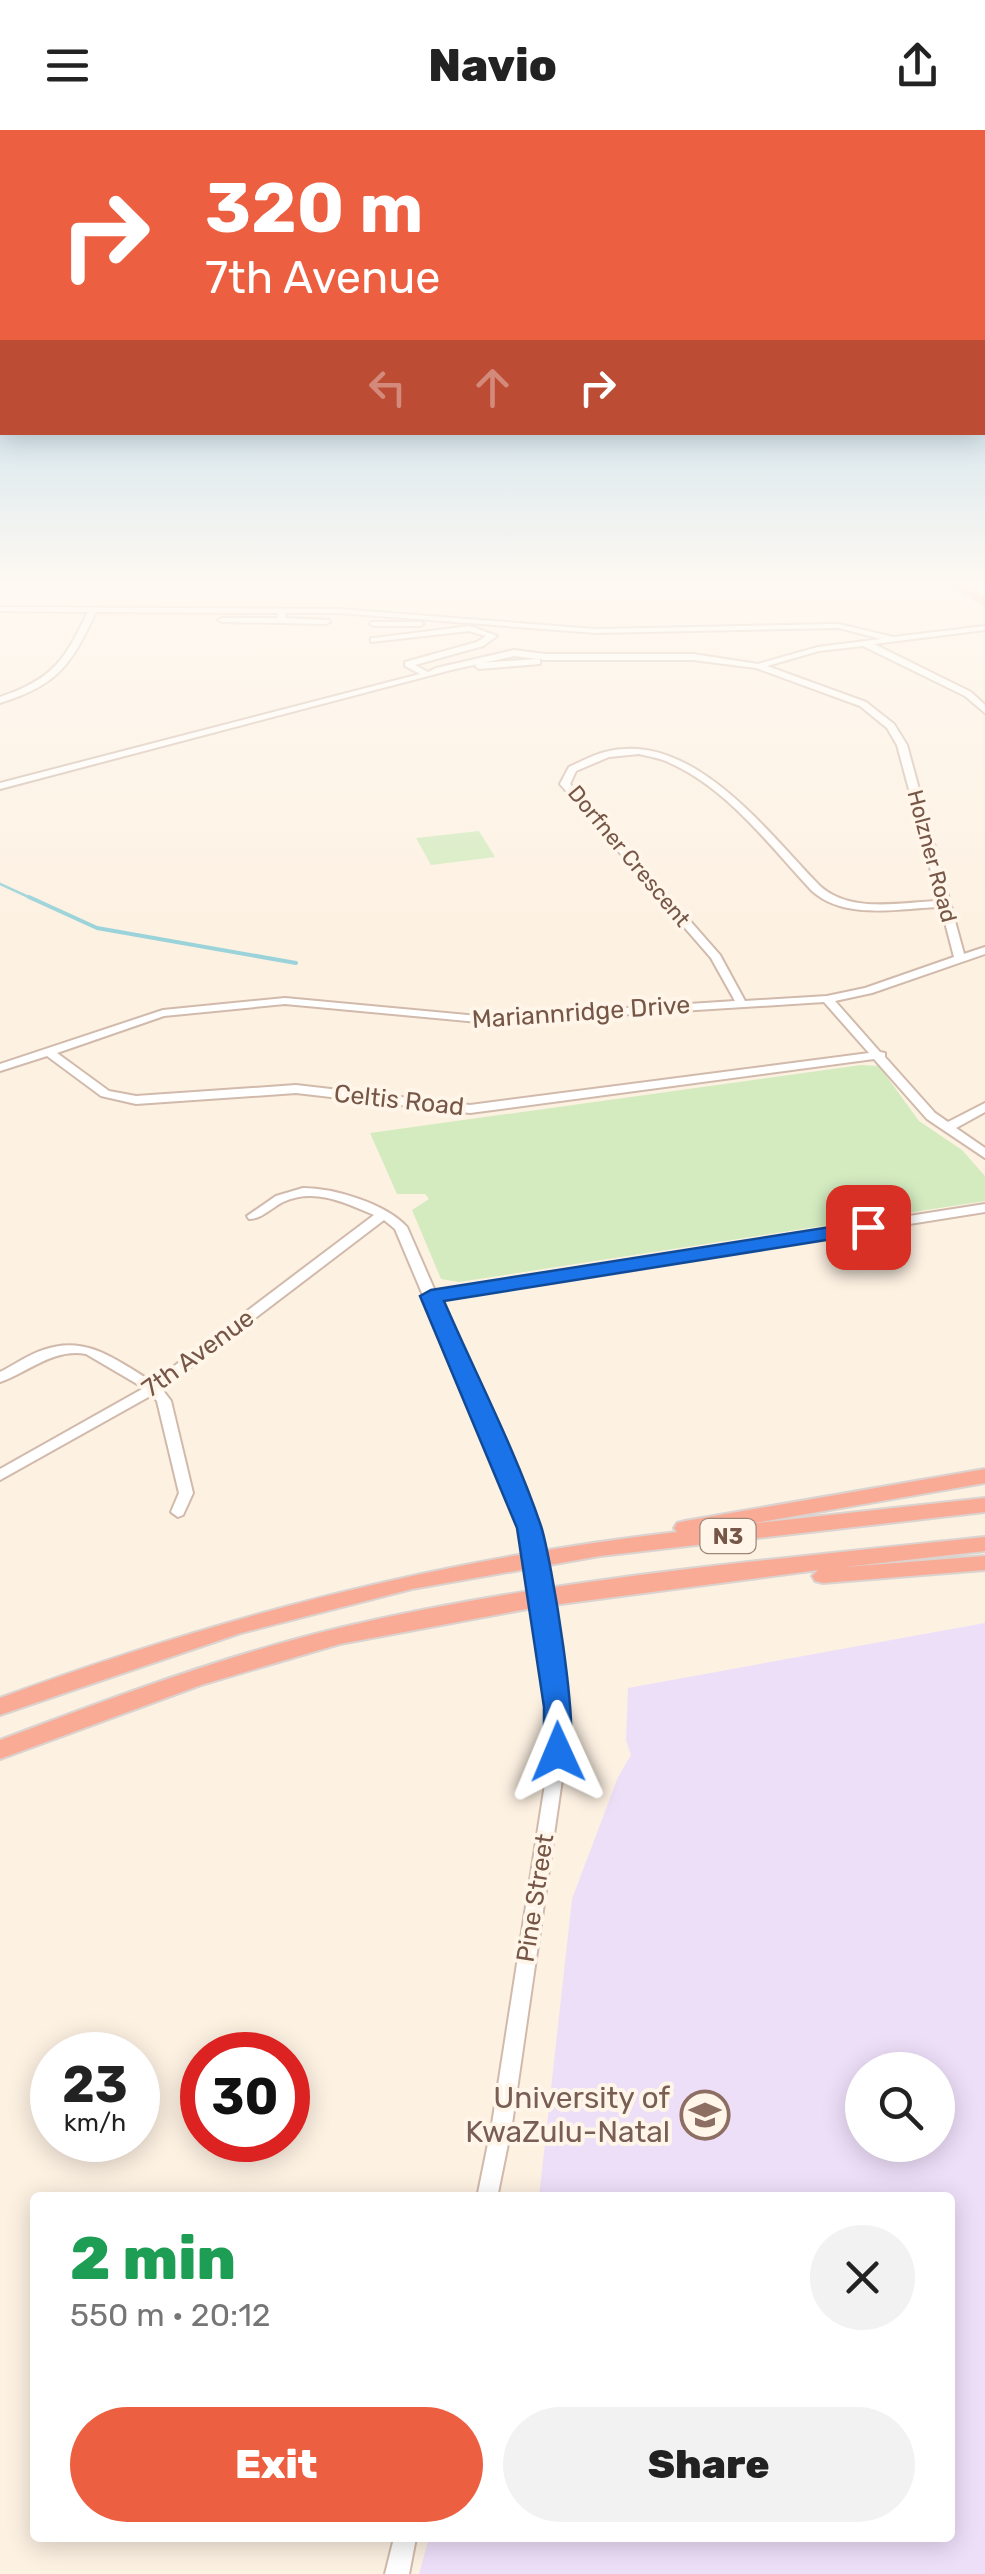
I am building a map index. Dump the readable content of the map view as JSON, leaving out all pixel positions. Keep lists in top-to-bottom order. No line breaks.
{"streets":{"highway":["N3"],"street":["Dorfner Crescent","Holzner Road","Mariannridge Drive","Celtis Road","7th Avenue","Pine Street"]},"crossings":[["Dorfner Crescent","Holzner Road"],["Dorfner Crescent","Mariannridge Drive"],["Holzner Road","Mariannridge Drive"],["Mariannridge Drive","Celtis Road"],["7th Avenue","Pine Street"]],"places":{"school or university":["University of KwaZulu-Natal"]},"page":{"header":"Navio","turn":["320 m","7th Avenue"],"speed":"23 km/h","limit":"30","heading":["2 min","550 m · 20:12"],"buttons":["Exit","Share"]}}
